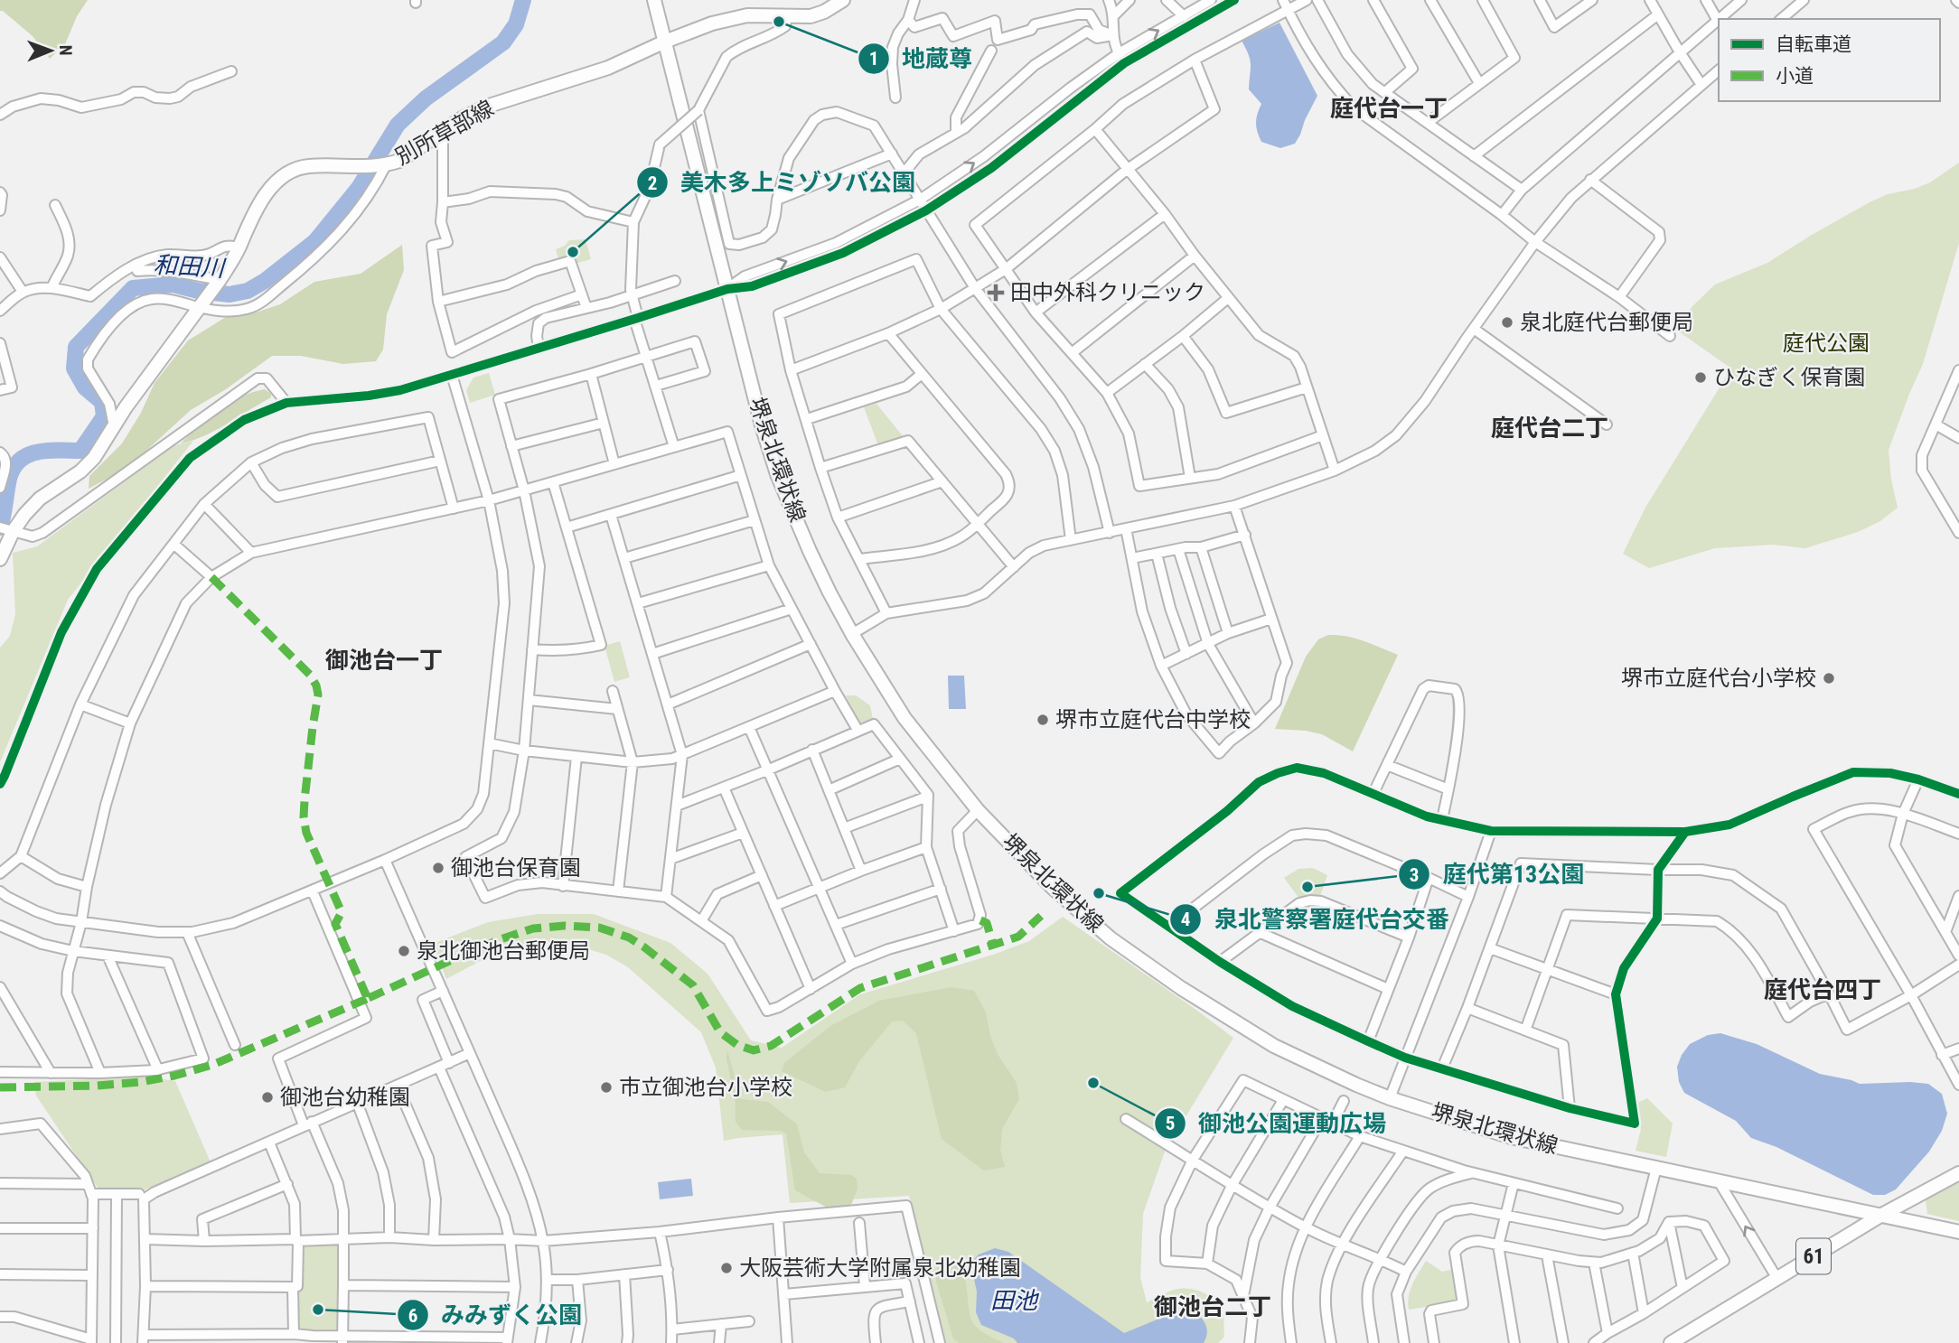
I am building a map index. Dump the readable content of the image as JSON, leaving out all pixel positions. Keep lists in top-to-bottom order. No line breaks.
{"streets":{"main road":["別所草部線","堺泉北環状線","61"]},"crossings":[["別所草部線","堺泉北環状線"],["堺泉北環状線","61"]],"districts":["庭代台一丁","庭代台二丁","御池台一丁","庭代台四丁","御池台二丁"],"water":["和田川","田池"],"parks":["庭代公園"],"places":{"other":["地蔵尊","美木多上ミゾソバ公園","泉北庭代台郵便局","ひなぎく保育園","堺市立庭代台小学校","堺市立庭代台中学校","御池台保育園","庭代第13公園","泉北警察署庭代台交番","泉北御池台郵便局","御池公園運動広場","市立御池台小学校","御池台幼稚園","大阪芸術大学附属泉北幼稚園","みみずく公園"],"health":["田中外科クリニック"]},"legend":["自転車道","小道"],"north":"right"}
